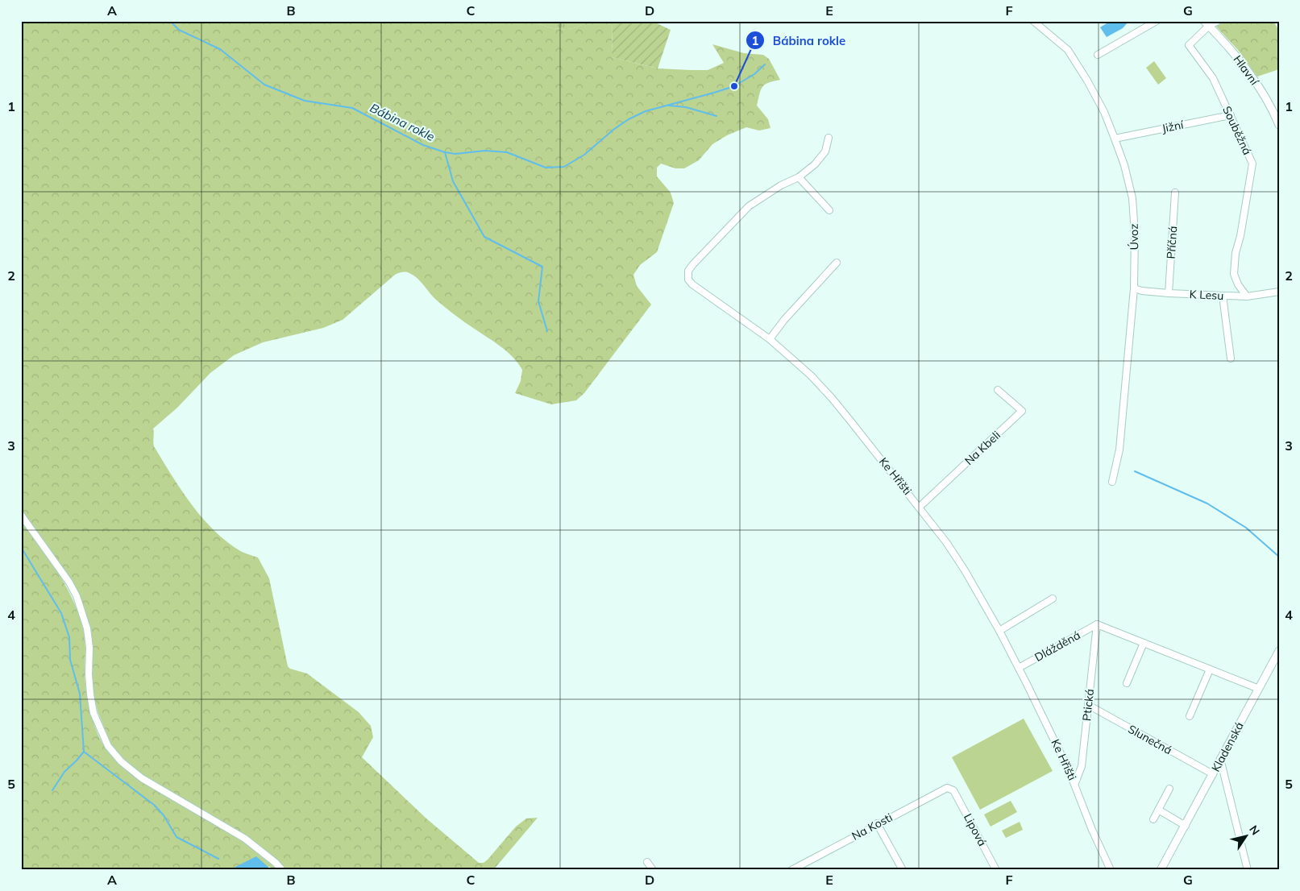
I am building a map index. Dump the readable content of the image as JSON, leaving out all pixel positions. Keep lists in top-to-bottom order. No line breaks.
{"streets":{"main road":["Hlavní","Kladenská"],"street":["Jižní","Souběžná","Úvoz","Příčná","K Lesu","Na Kbeli","Ke Hřišti","Dlážděná","Ptická","Slunečná","Na Kosti","Lipová"]},"crossings":[["Hlavní","Souběžná"],["Jižní","Souběžná"],["Jižní","Úvoz"],["Souběžná","K Lesu"],["Úvoz","K Lesu"],["Příčná","K Lesu"],["Na Kbeli","Ke Hřišti"],["Ke Hřišti","Dlážděná"],["Ke Hřišti","Ptická"],["Dlážděná","Ptická"],["Ptická","Slunečná"],["Slunečná","Kladenská"],["Na Kosti","Lipová"]],"water":["Bábina rokle"],"places":["Bábina rokle"],"north":"top right","grid":{"columns":["A","B","C","D","E","F","G"],"rows":["1","2","3","4","5"]}}
